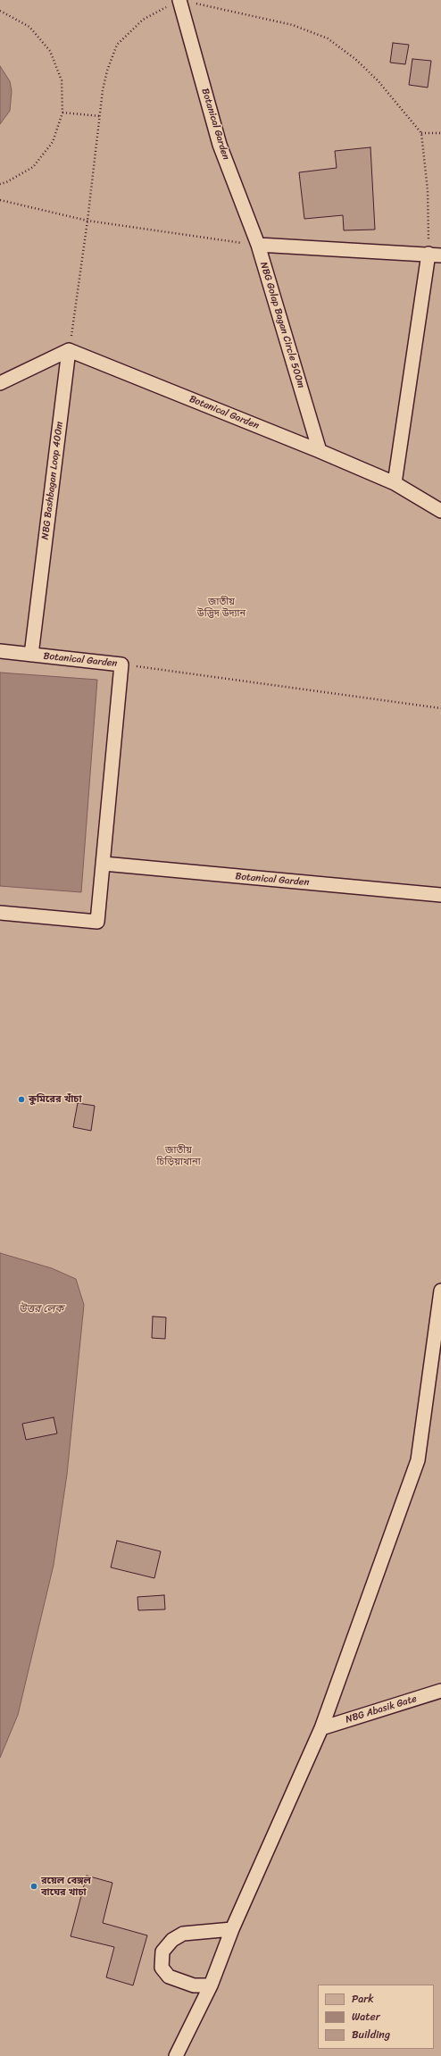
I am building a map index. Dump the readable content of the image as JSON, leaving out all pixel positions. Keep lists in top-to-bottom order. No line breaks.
{"streets":{"street":["Botanical Garden","NBG Golap Bagan Circle 500m","NBG Bashbagan Loop 400m","NBG Abasik Gate"]},"crossings":[["Botanical Garden","NBG Golap Bagan Circle 500m"],["Botanical Garden","NBG Bashbagan Loop 400m"]],"water":["উত্তর লেক"],"parks":["জাতীয় উদ্ভিদ উদ্যান","জাতীয় চিড়িয়াখানা"],"places":["কুমিরের খাঁচা","রয়েল বেঙ্গল বাঘের খাচা"],"legend":["Park","Water","Building"]}
